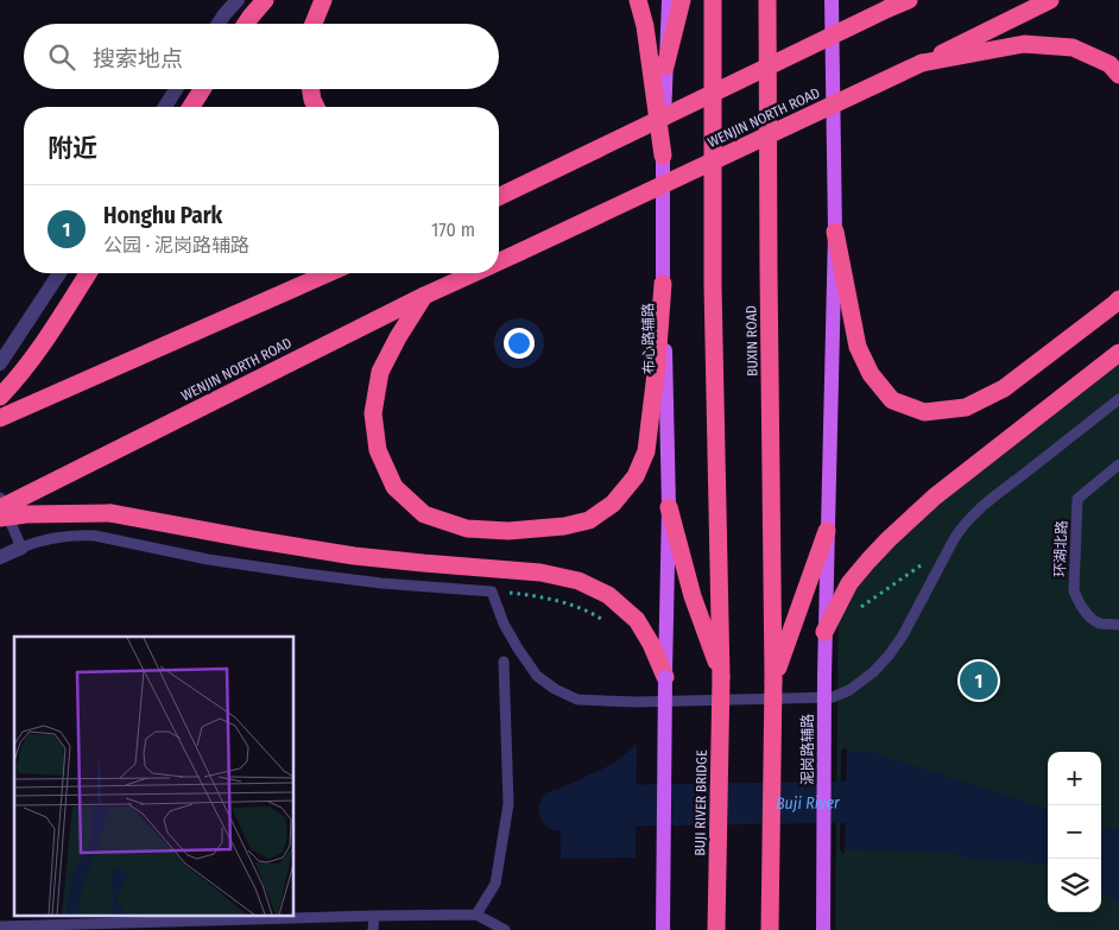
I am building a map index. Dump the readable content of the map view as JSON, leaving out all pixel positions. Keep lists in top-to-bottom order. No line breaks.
{"streets":{"highway":["WENJIN NORTH ROAD","BUXIN ROAD","BUJI RIVER BRIDGE"],"main road":["布心路辅路","泥岗路辅路"],"lane":["环湖北路"]},"water":["Buji River"],"page":{"search":"搜索地点","heading":"附近","list":[{"mark":"1","name":"Honghu Park","note":"公园 · 泥岗路辅路","value":"170 m"}],"pins":"1","map_buttons":["+","−"]}}
